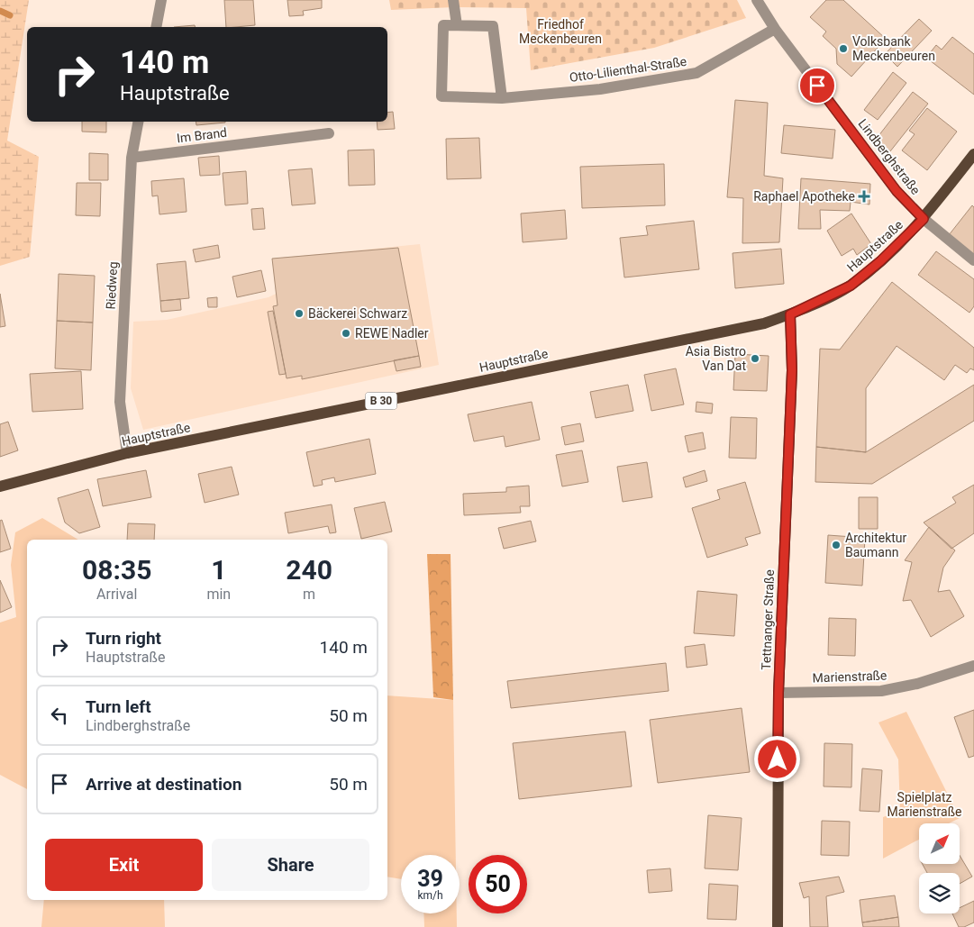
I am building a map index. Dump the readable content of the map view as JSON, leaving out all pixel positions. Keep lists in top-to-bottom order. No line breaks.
{"streets":{"main road":["Hauptstraße","B 30","Tettnanger Straße"],"street":["Otto-Lilienthal-Straße","Im Brand","Lindberghstraße","Riedweg","Marienstraße"]},"crossings":[["Otto-Lilienthal-Straße","Lindberghstraße"],["Im Brand","Riedweg"],["Lindberghstraße","Hauptstraße"],["Hauptstraße","Riedweg"],["Hauptstraße","Tettnanger Straße"],["Tettnanger Straße","Marienstraße"]],"parks":["Friedhof Meckenbeuren","Spielplatz Marienstraße"],"places":{"other":["Volksbank Meckenbeuren","Bäckerei Schwarz","REWE Nadler","Asia Bistro Van Dat","Architektur Baumann"],"health":["Raphael Apotheke"]},"north":"top right","page":{"turn":["140 m","Hauptstraße"],"eta":["08:35","Arrival","1","min","240","m"],"list":[{"name":"Turn right","note":"Hauptstraße","value":"140 m"},{"name":"Turn left","note":"Lindberghstraße","value":"50 m"},{"name":"Arrive at destination","value":"50 m"}],"buttons":["Exit","Share"],"speed":"39 km/h","limit":"50"}}
